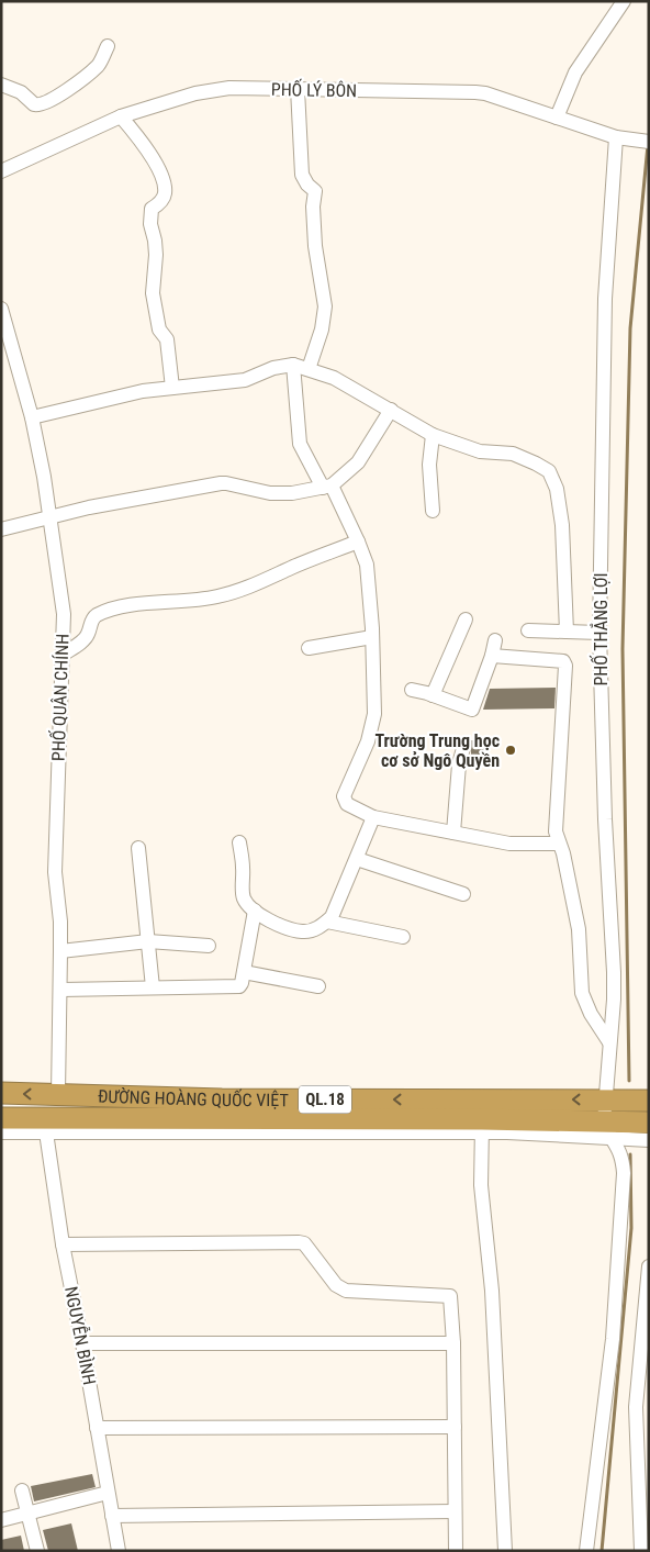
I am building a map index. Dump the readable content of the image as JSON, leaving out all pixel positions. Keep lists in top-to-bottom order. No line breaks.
{"streets":{"highway":["ĐƯỜNG HOÀNG QUỐC VIỆT","QL.18"],"street":["PHỐ LÝ BÔN","PHỐ THẮNG LỢI","PHỐ QUÂN CHÍNH","NGUYỄN BÌNH"]},"crossings":[["PHỐ LÝ BÔN","PHỐ THẮNG LỢI"],["PHỐ THẮNG LỢI","ĐƯỜNG HOÀNG QUỐC VIỆT"],["PHỐ QUÂN CHÍNH","ĐƯỜNG HOÀNG QUỐC VIỆT"],["ĐƯỜNG HOÀNG QUỐC VIỆT","NGUYỄN BÌNH"]],"places":["Trường Trung học cơ sở Ngô Quyền"]}
